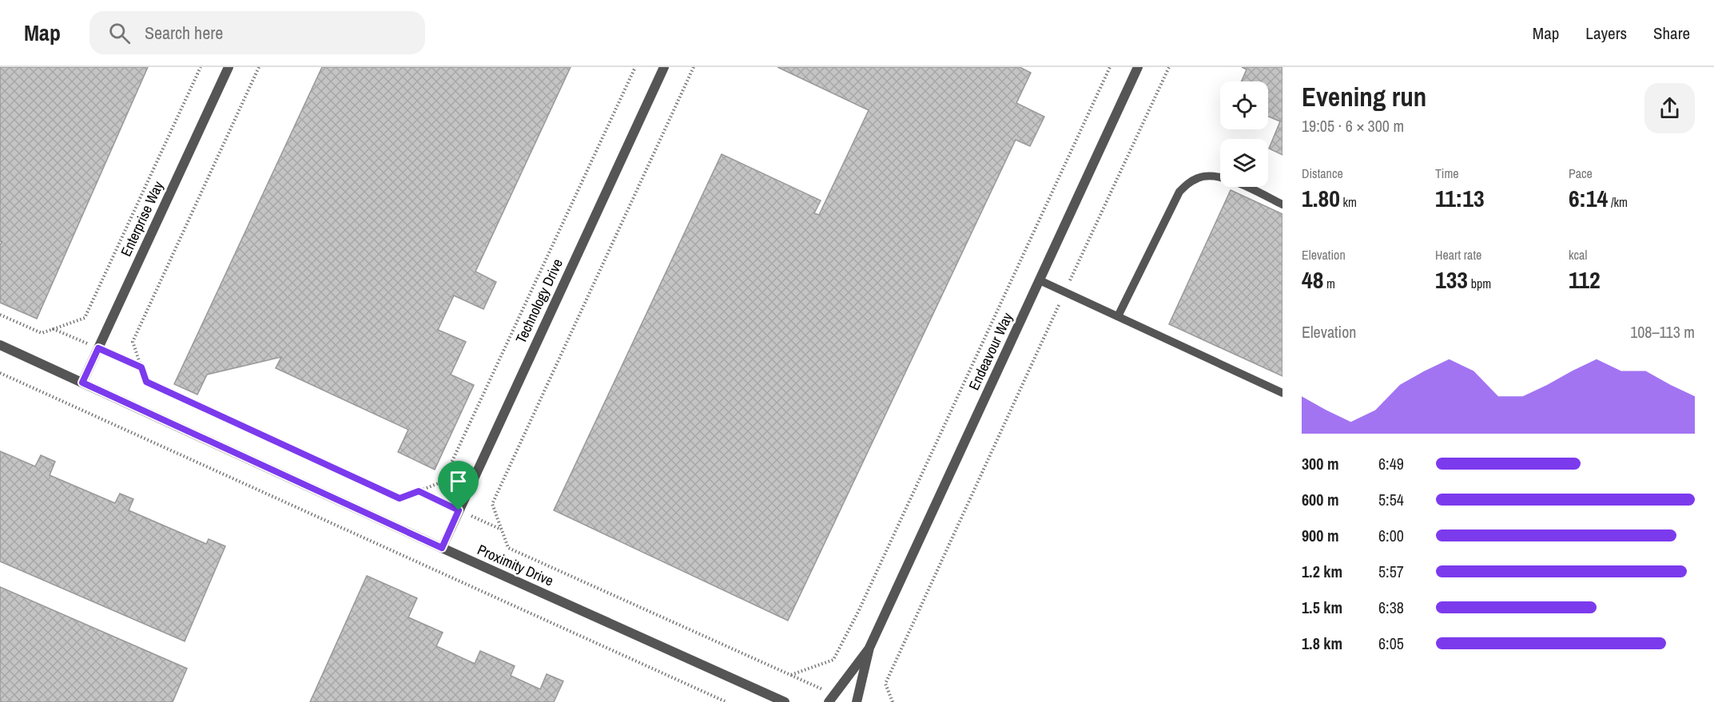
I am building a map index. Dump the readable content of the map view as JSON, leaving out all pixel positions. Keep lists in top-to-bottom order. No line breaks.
{"streets":{"street":["Enterprise Way","Technology Drive","Endeavour Way","Proximity Drive"]},"crossings":[["Enterprise Way","Proximity Drive"],["Technology Drive","Proximity Drive"]],"page":{"header":"Map","search":"Search here","nav":["Map","Layers","Share"],"heading":["Evening run","19:05 · 6 × 300 m"],"stats":[["Distance","1.80 km"],["Time","11:13"],["Pace","6:14 /km"],["Elevation","48 m"],["Heart rate","133 bpm"],["kcal","112"]],"chart":["Elevation","108–113 m"],"list":[{"name":"300 m","note":"6:49"},{"name":"600 m","note":"5:54"},{"name":"900 m","note":"6:00"},{"name":"1.2 km","note":"5:57"},{"name":"1.5 km","note":"6:38"},{"name":"1.8 km","note":"6:05"}]}}
